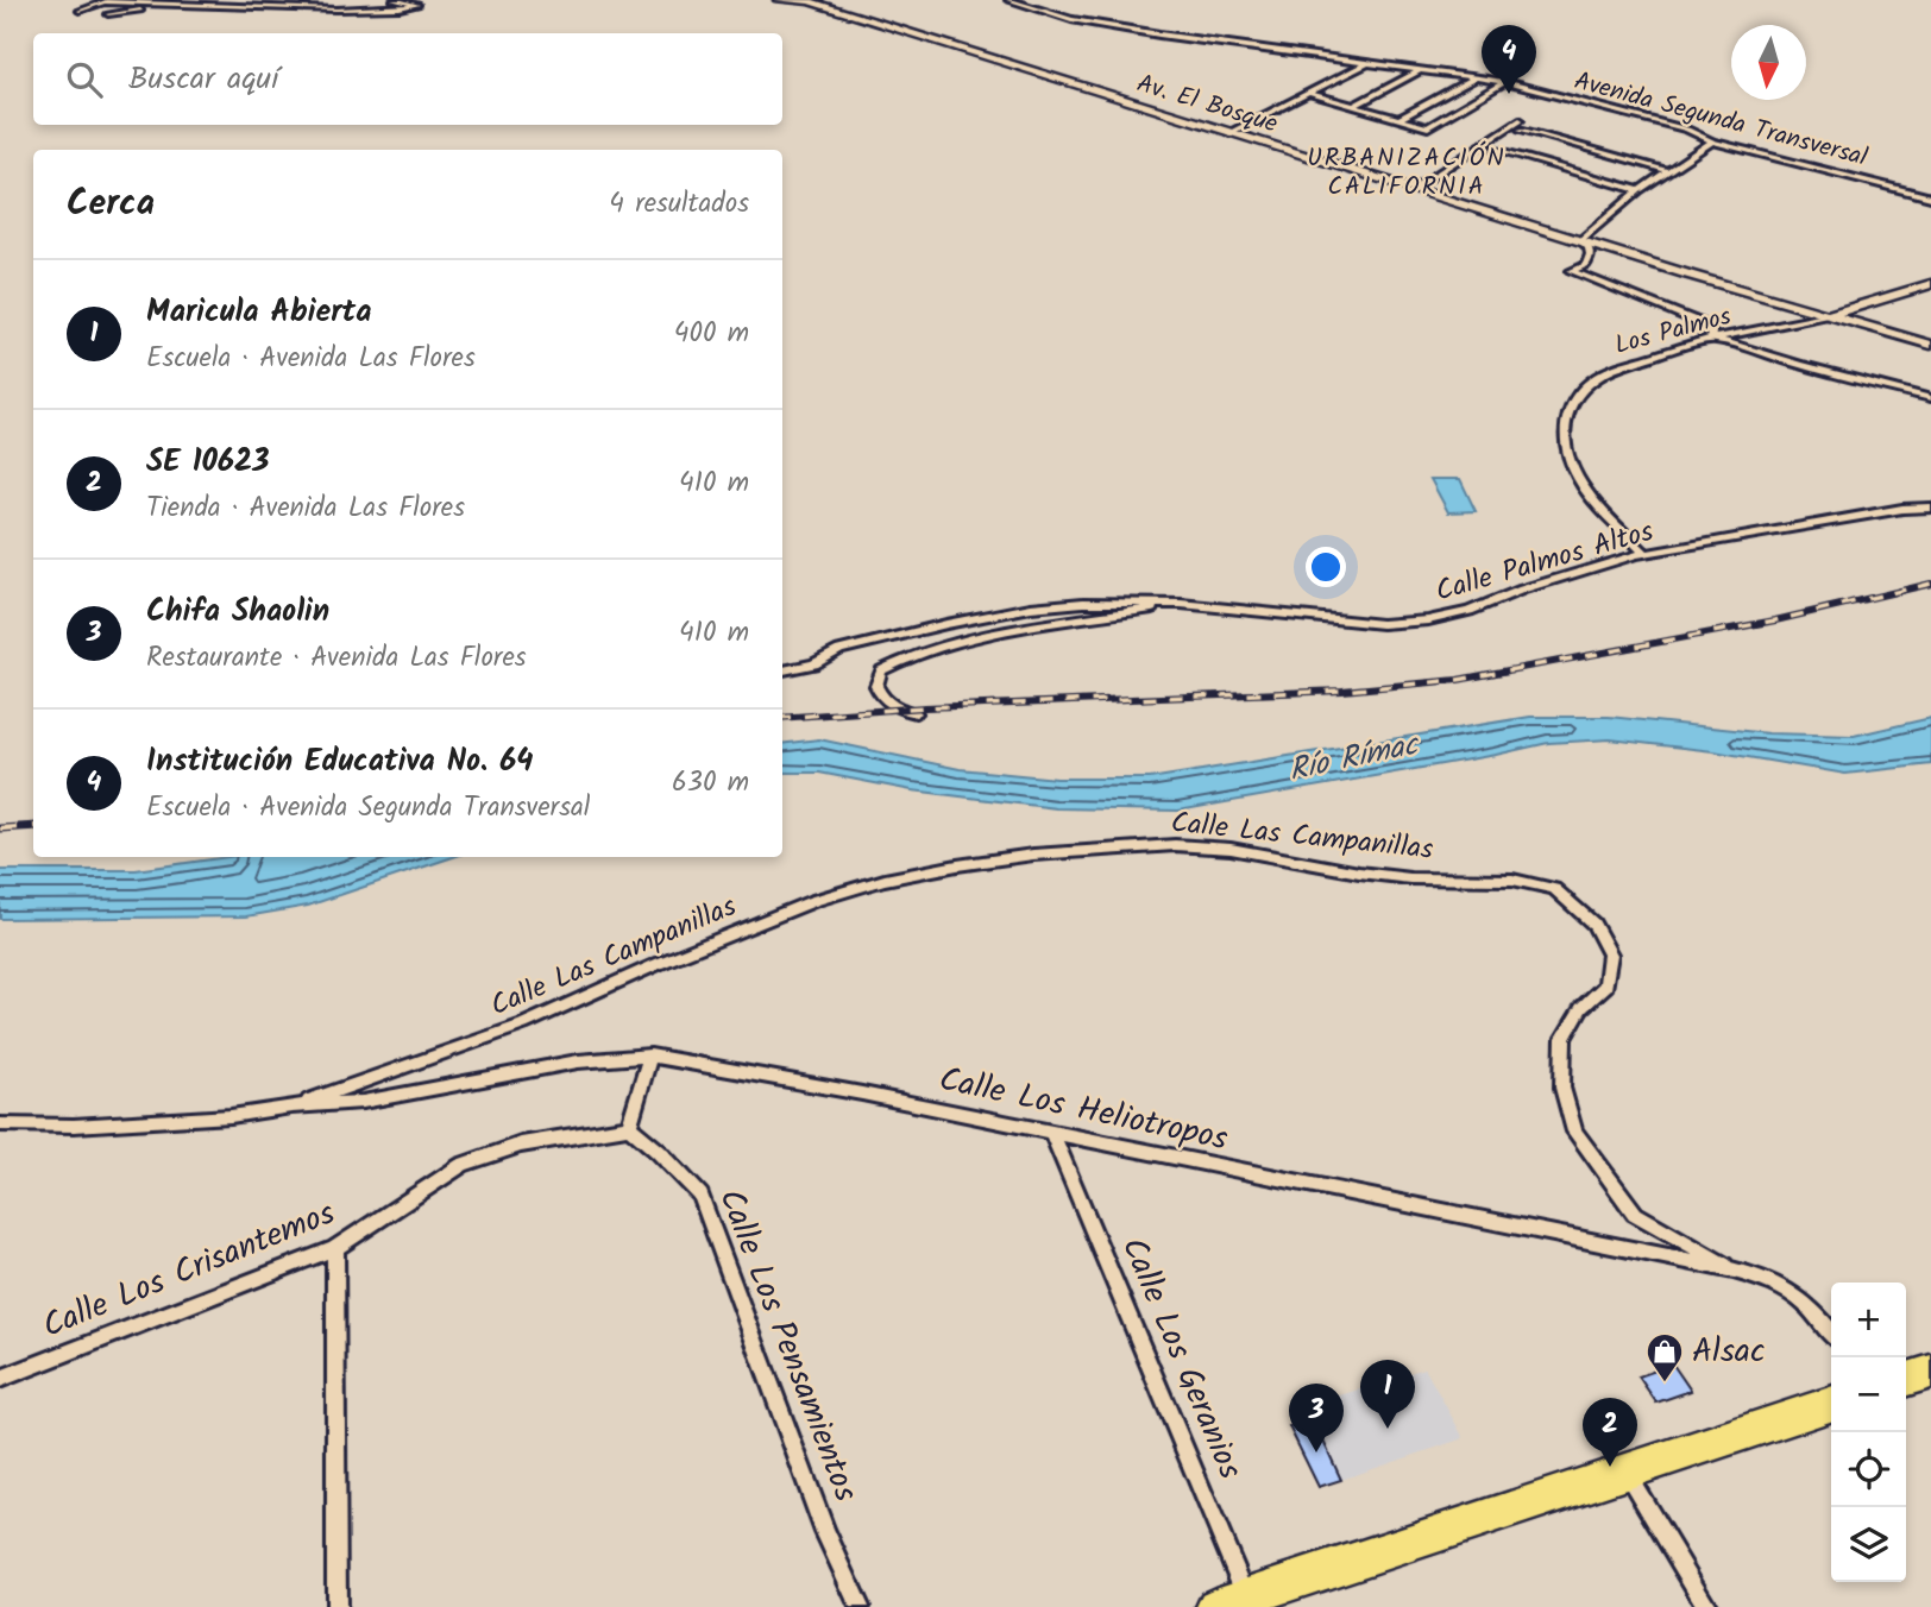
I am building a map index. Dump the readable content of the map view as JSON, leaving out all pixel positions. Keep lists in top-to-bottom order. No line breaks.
{"streets":{"street":["Av. El Bosque","Avenida Segunda Transversal","Los Palmos","Calle Palmos Altos","Calle Las Campanillas","Calle Los Heliotropos","Calle Los Crisantemos","Calle Los Pensamientos","Calle Los Geranios"]},"crossings":[["Av. El Bosque","Los Palmos"],["Los Palmos","Calle Palmos Altos"],["Calle Las Campanillas","Calle Los Heliotropos"],["Calle Los Heliotropos","Calle Los Geranios"],["Calle Los Crisantemos","Calle Los Pensamientos"]],"districts":["URBANIZACIÓN CALIFORNIA"],"water":["Río Rímac"],"places":{"shop":["Alsac"]},"north":"bottom","page":{"pins":["4","1","3","2"],"search":"Buscar aquí","heading":["Cerca","4 resultados"],"list":[{"mark":"1","name":"Maricula Abierta","note":"Escuela · Avenida Las Flores","value":"400 m"},{"mark":"2","name":"SE 10623","note":"Tienda · Avenida Las Flores","value":"410 m"},{"mark":"3","name":"Chifa Shaolin","note":"Restaurante · Avenida Las Flores","value":"410 m"},{"mark":"4","name":"Institución Educativa No. 64","note":"Escuela · Avenida Segunda Transversal","value":"630 m"}],"map_buttons":["+","−"]}}
